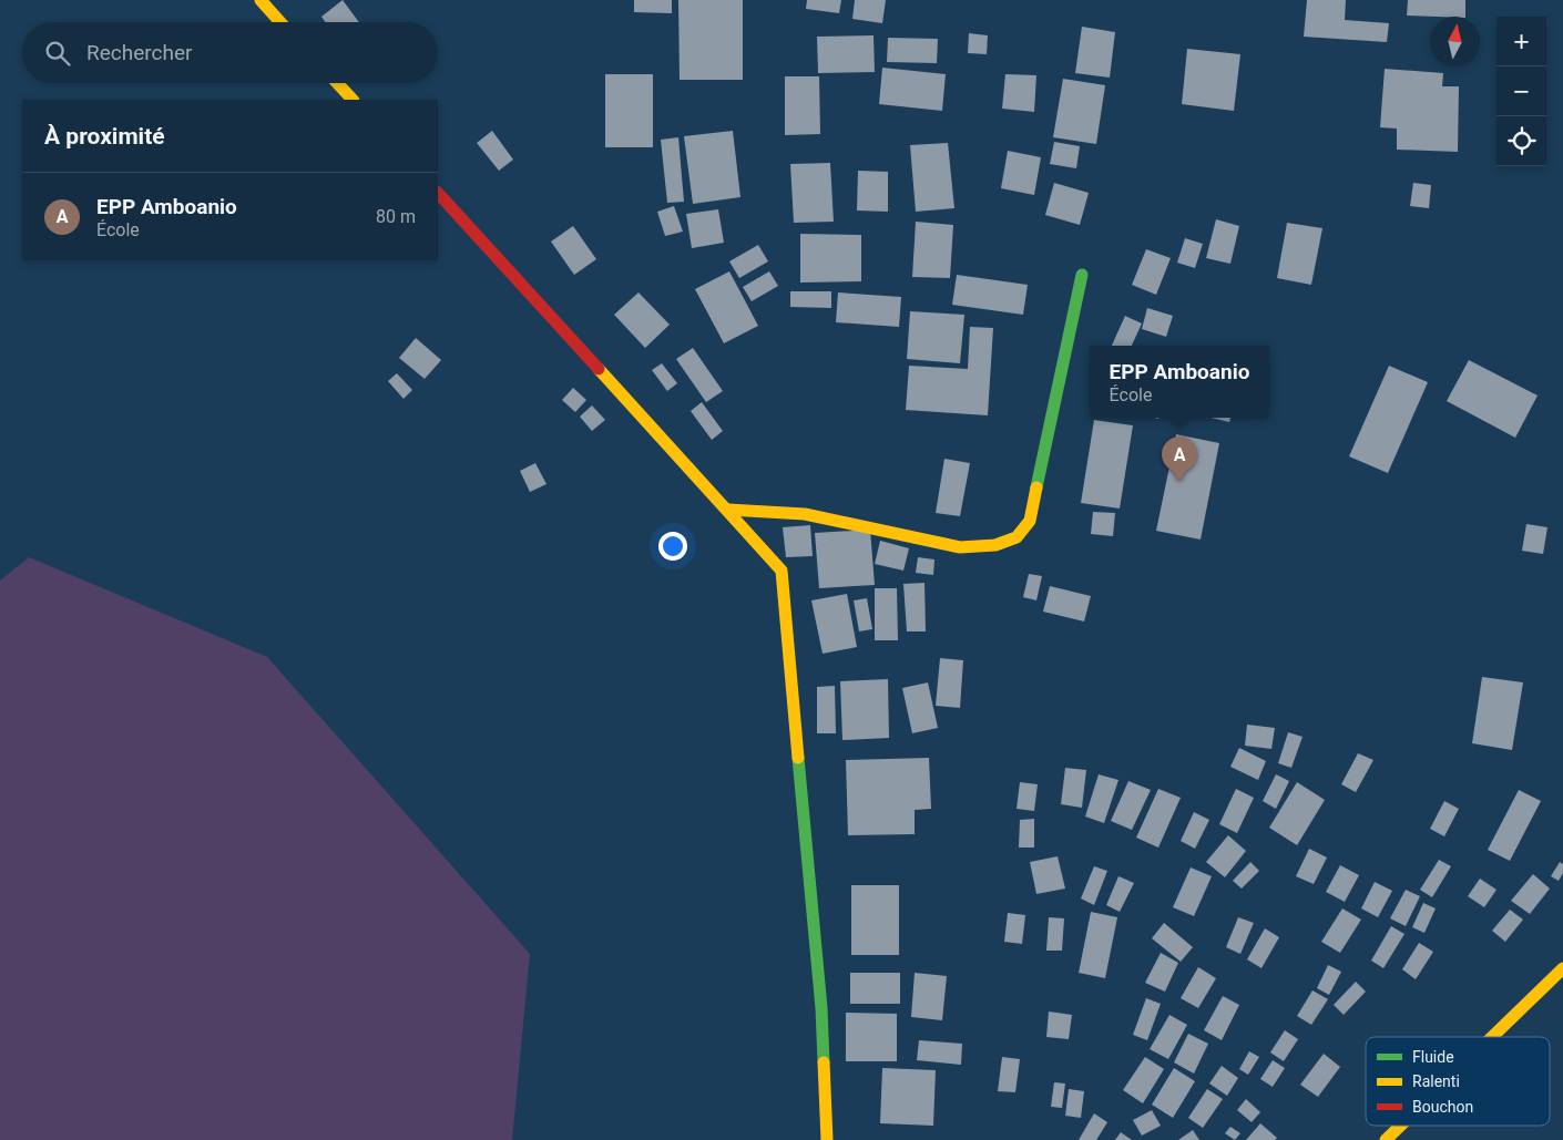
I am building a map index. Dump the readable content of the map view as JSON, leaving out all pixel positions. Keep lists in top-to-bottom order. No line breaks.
{"legend":["Fluide","Ralenti","Bouchon"],"north":"top","page":{"map_buttons":["+","−"],"search":"Rechercher","heading":"À proximité","list":[{"mark":"A","name":"EPP Amboanio","note":"École","value":"80 m"}],"popup":["EPP Amboanio","École"],"pins":"A"}}
